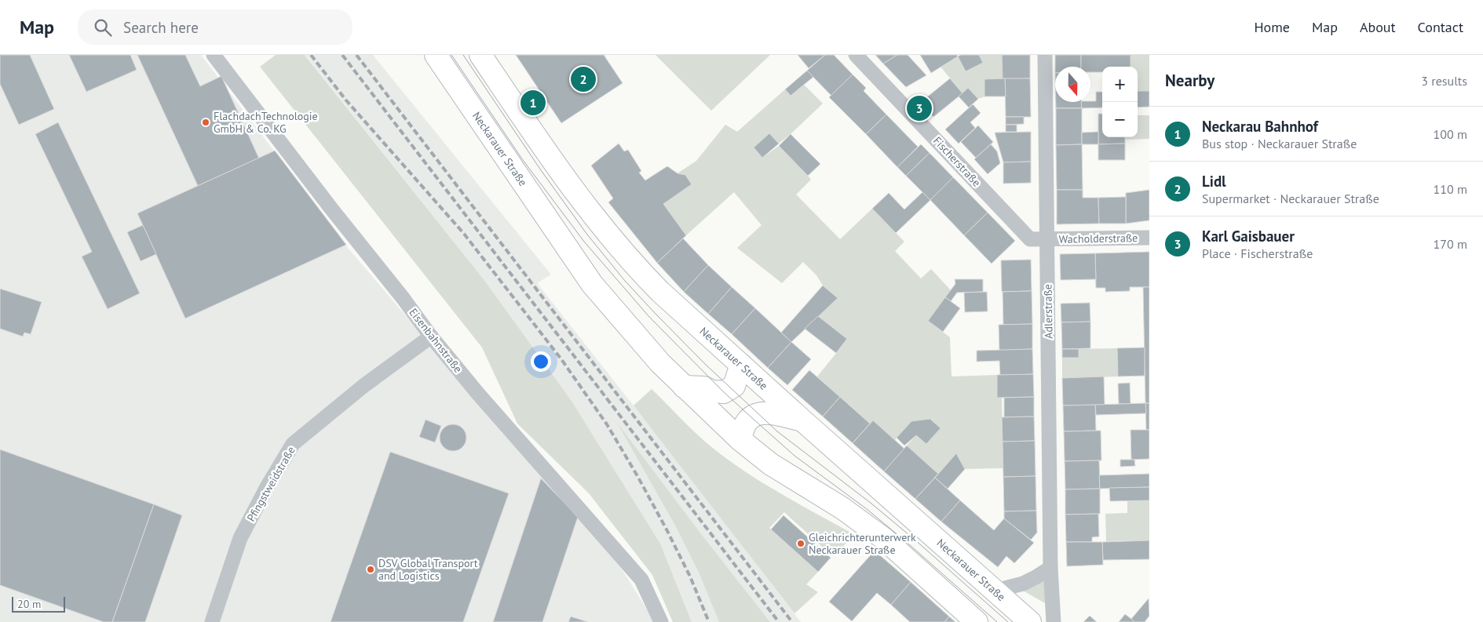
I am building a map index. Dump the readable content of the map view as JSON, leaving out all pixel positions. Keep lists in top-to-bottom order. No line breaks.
{"streets":{"main road":["Neckarauer Straße"],"street":["Fischerstraße","Wacholderstraße","Adlerstraße","Eisenbahnstraße","Pfingstweidstraße"]},"crossings":[["Fischerstraße","Wacholderstraße"],["Fischerstraße","Adlerstraße"],["Wacholderstraße","Adlerstraße"],["Eisenbahnstraße","Pfingstweidstraße"]],"places":["FlachdachTechnologie GmbH & Co. KG","Gleichrichterunterwerk Neckarauer Straße","DSV Global Transport and Logistics"],"scale_bar":"20 m","north":"bottom","page":{"header":"Map","search":"Search here","nav":["Home","Map","About","Contact"],"heading":["Nearby","3 results"],"pins":["2","1","3"],"map_buttons":["+","−"],"list":[{"mark":"1","name":"Neckarau Bahnhof","note":"Bus stop · Neckarauer Straße","value":"100 m"},{"mark":"2","name":"Lidl","note":"Supermarket · Neckarauer Straße","value":"110 m"},{"mark":"3","name":"Karl Gaisbauer","note":"Place · Fischerstraße","value":"170 m"}],"scale":"20 m"}}
